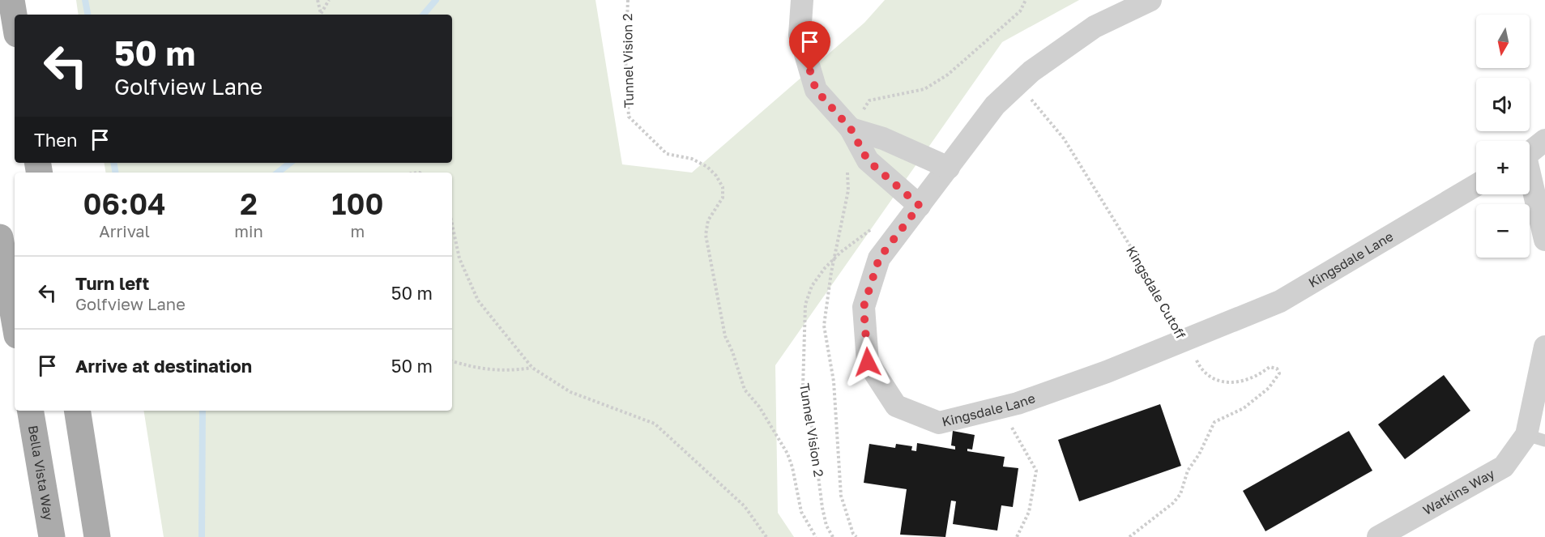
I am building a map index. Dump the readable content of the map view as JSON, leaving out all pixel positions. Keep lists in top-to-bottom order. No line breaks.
{"streets":{"main road":["Bella Vista Way"],"street":["Kingsdale Lane","Watkins Way"],"path":["Tunnel Vision 2","Kingsdale Cutoff"]},"crossings":[["Kingsdale Lane","Kingsdale Cutoff"]],"north":"bottom","page":{"map_buttons":["+","−"],"turn":["50 m","Golfview Lane"],"then":"Then","eta":["06:04","Arrival","2","min","100","m"],"list":[{"name":"Turn left","note":"Golfview Lane","value":"50 m"},{"name":"Arrive at destination","value":"50 m"}]}}
